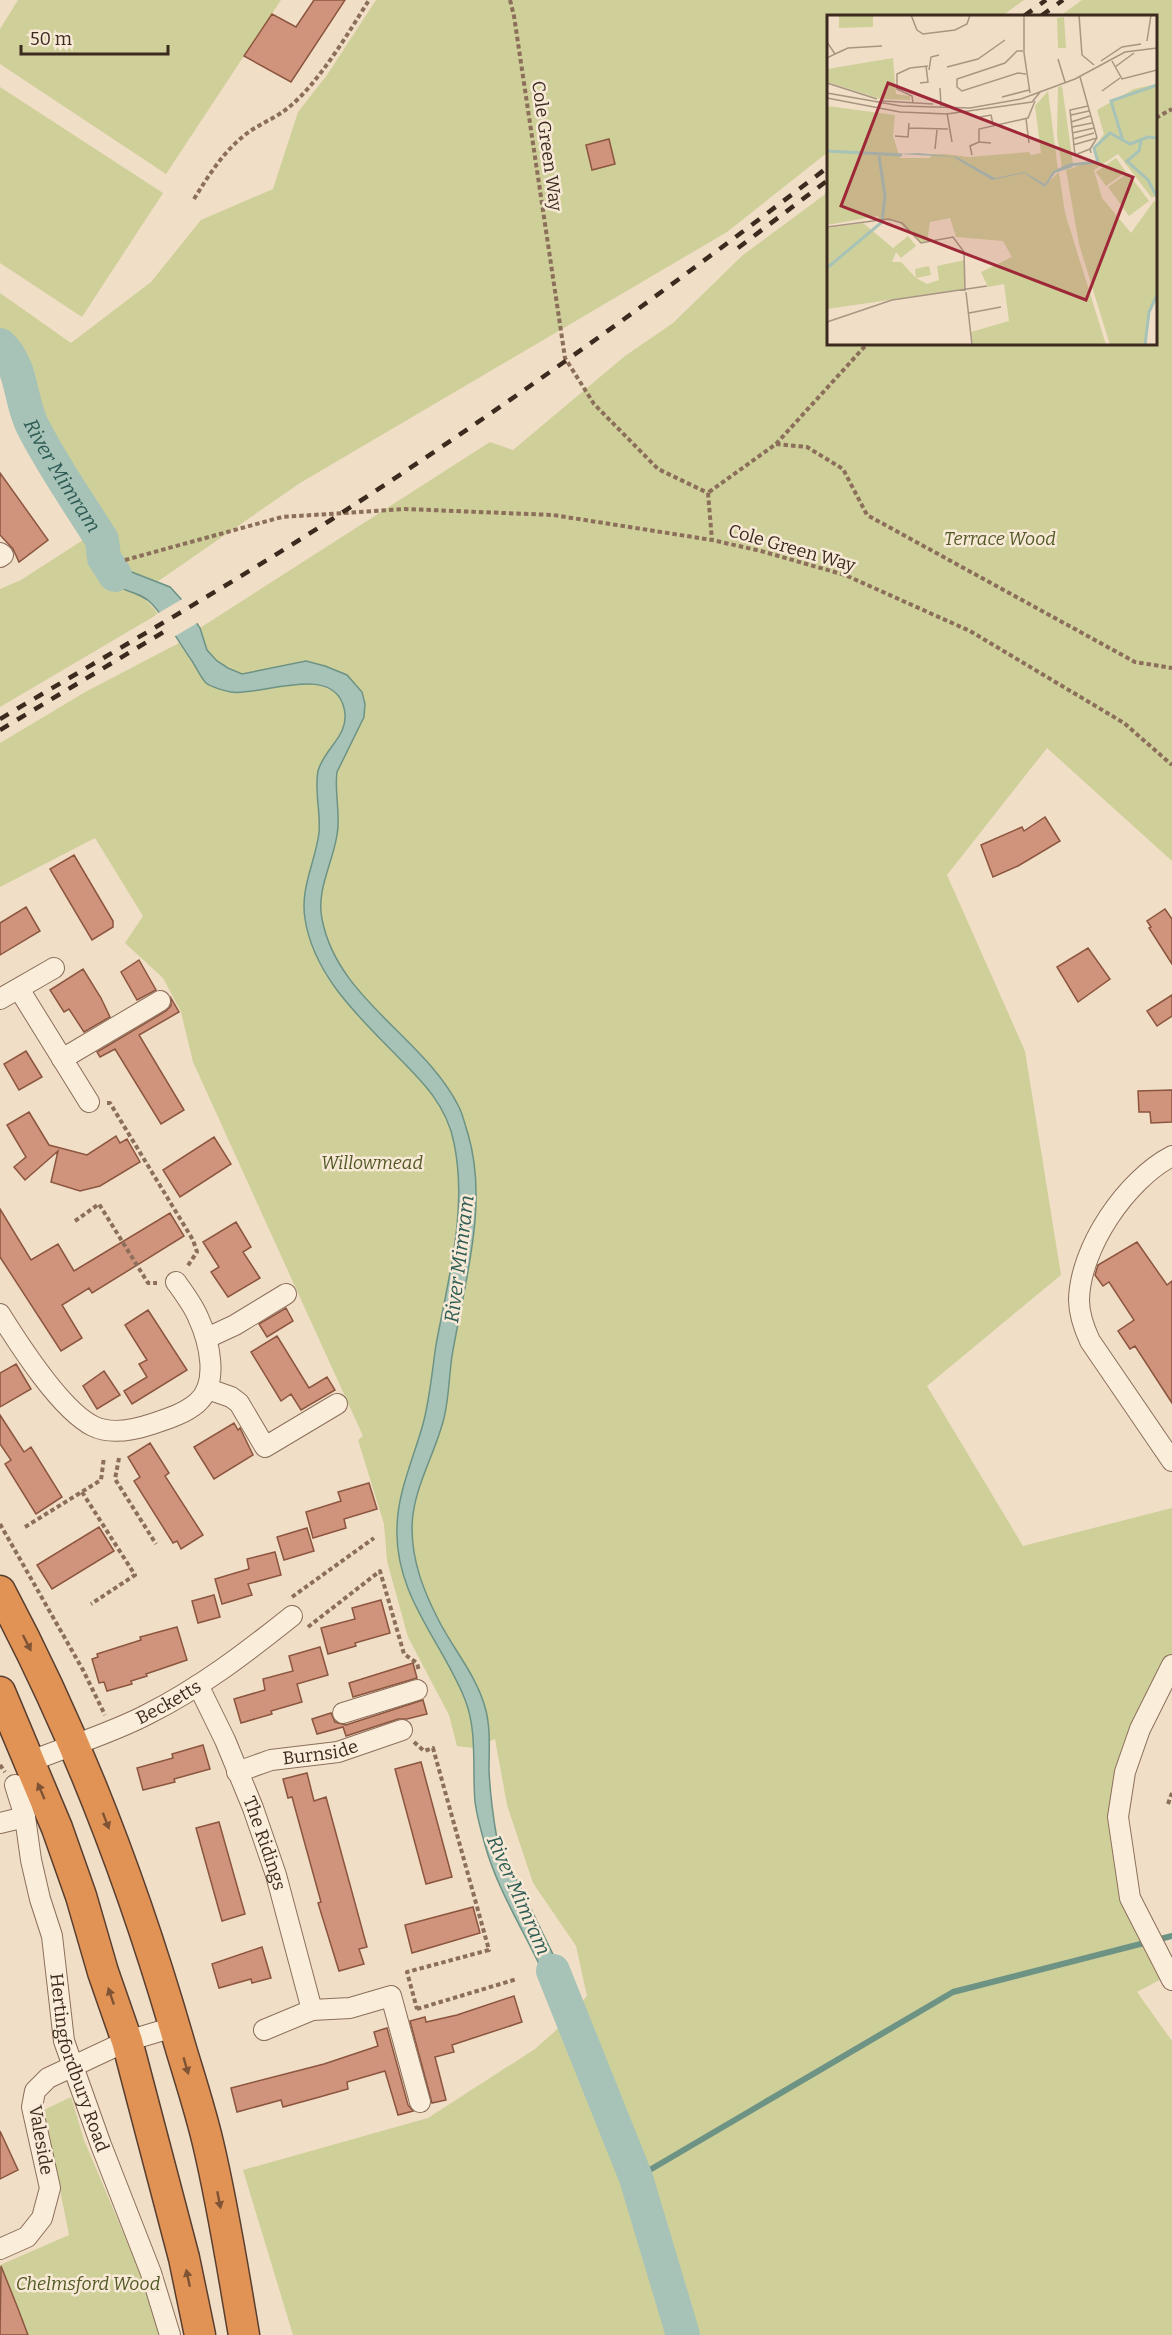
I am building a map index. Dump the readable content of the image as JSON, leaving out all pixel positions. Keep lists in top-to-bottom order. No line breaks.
{"streets":{"street":["Becketts","Burnside","The Ridings","Hertingfordbury Road","Valeside"],"path":["Cole Green Way"]},"crossings":[["Becketts","The Ridings"],["Becketts","Hertingfordbury Road"],["Burnside","The Ridings"],["Hertingfordbury Road","Valeside"]],"water":["River Mimram"],"parks":["Terrace Wood","Willowmead","Chelmsford Wood"],"scale_bar":"50 m"}
